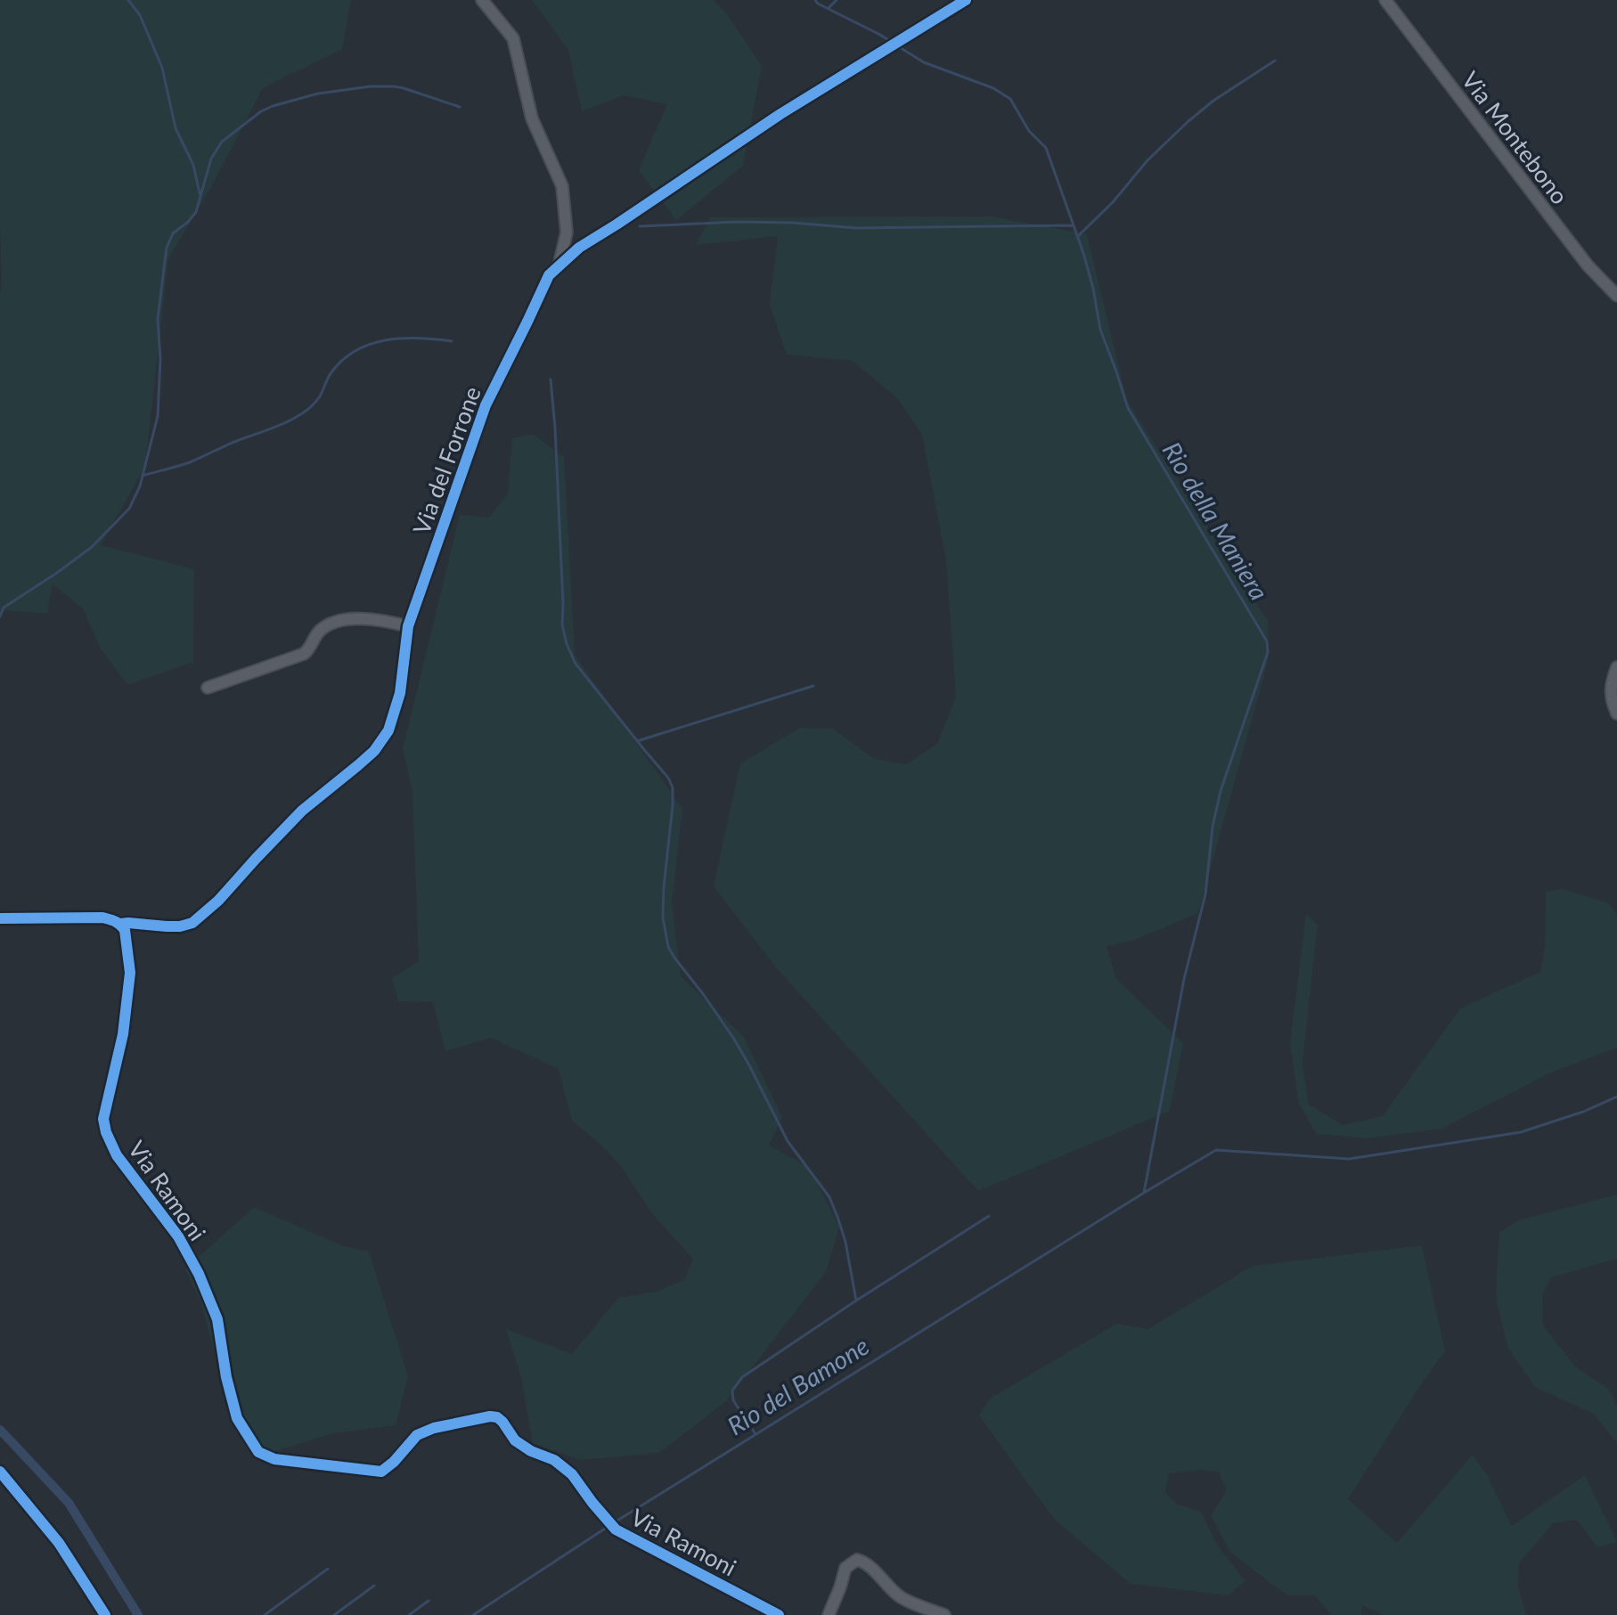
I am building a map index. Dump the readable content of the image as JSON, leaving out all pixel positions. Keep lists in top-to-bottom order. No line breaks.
{"streets":{"street":["Via Montebono","Via del Forrone","Via Ramoni"]},"crossings":[["Via del Forrone","Via Ramoni"]],"water":["Rio della Maniera","Rio del Bamone"]}
